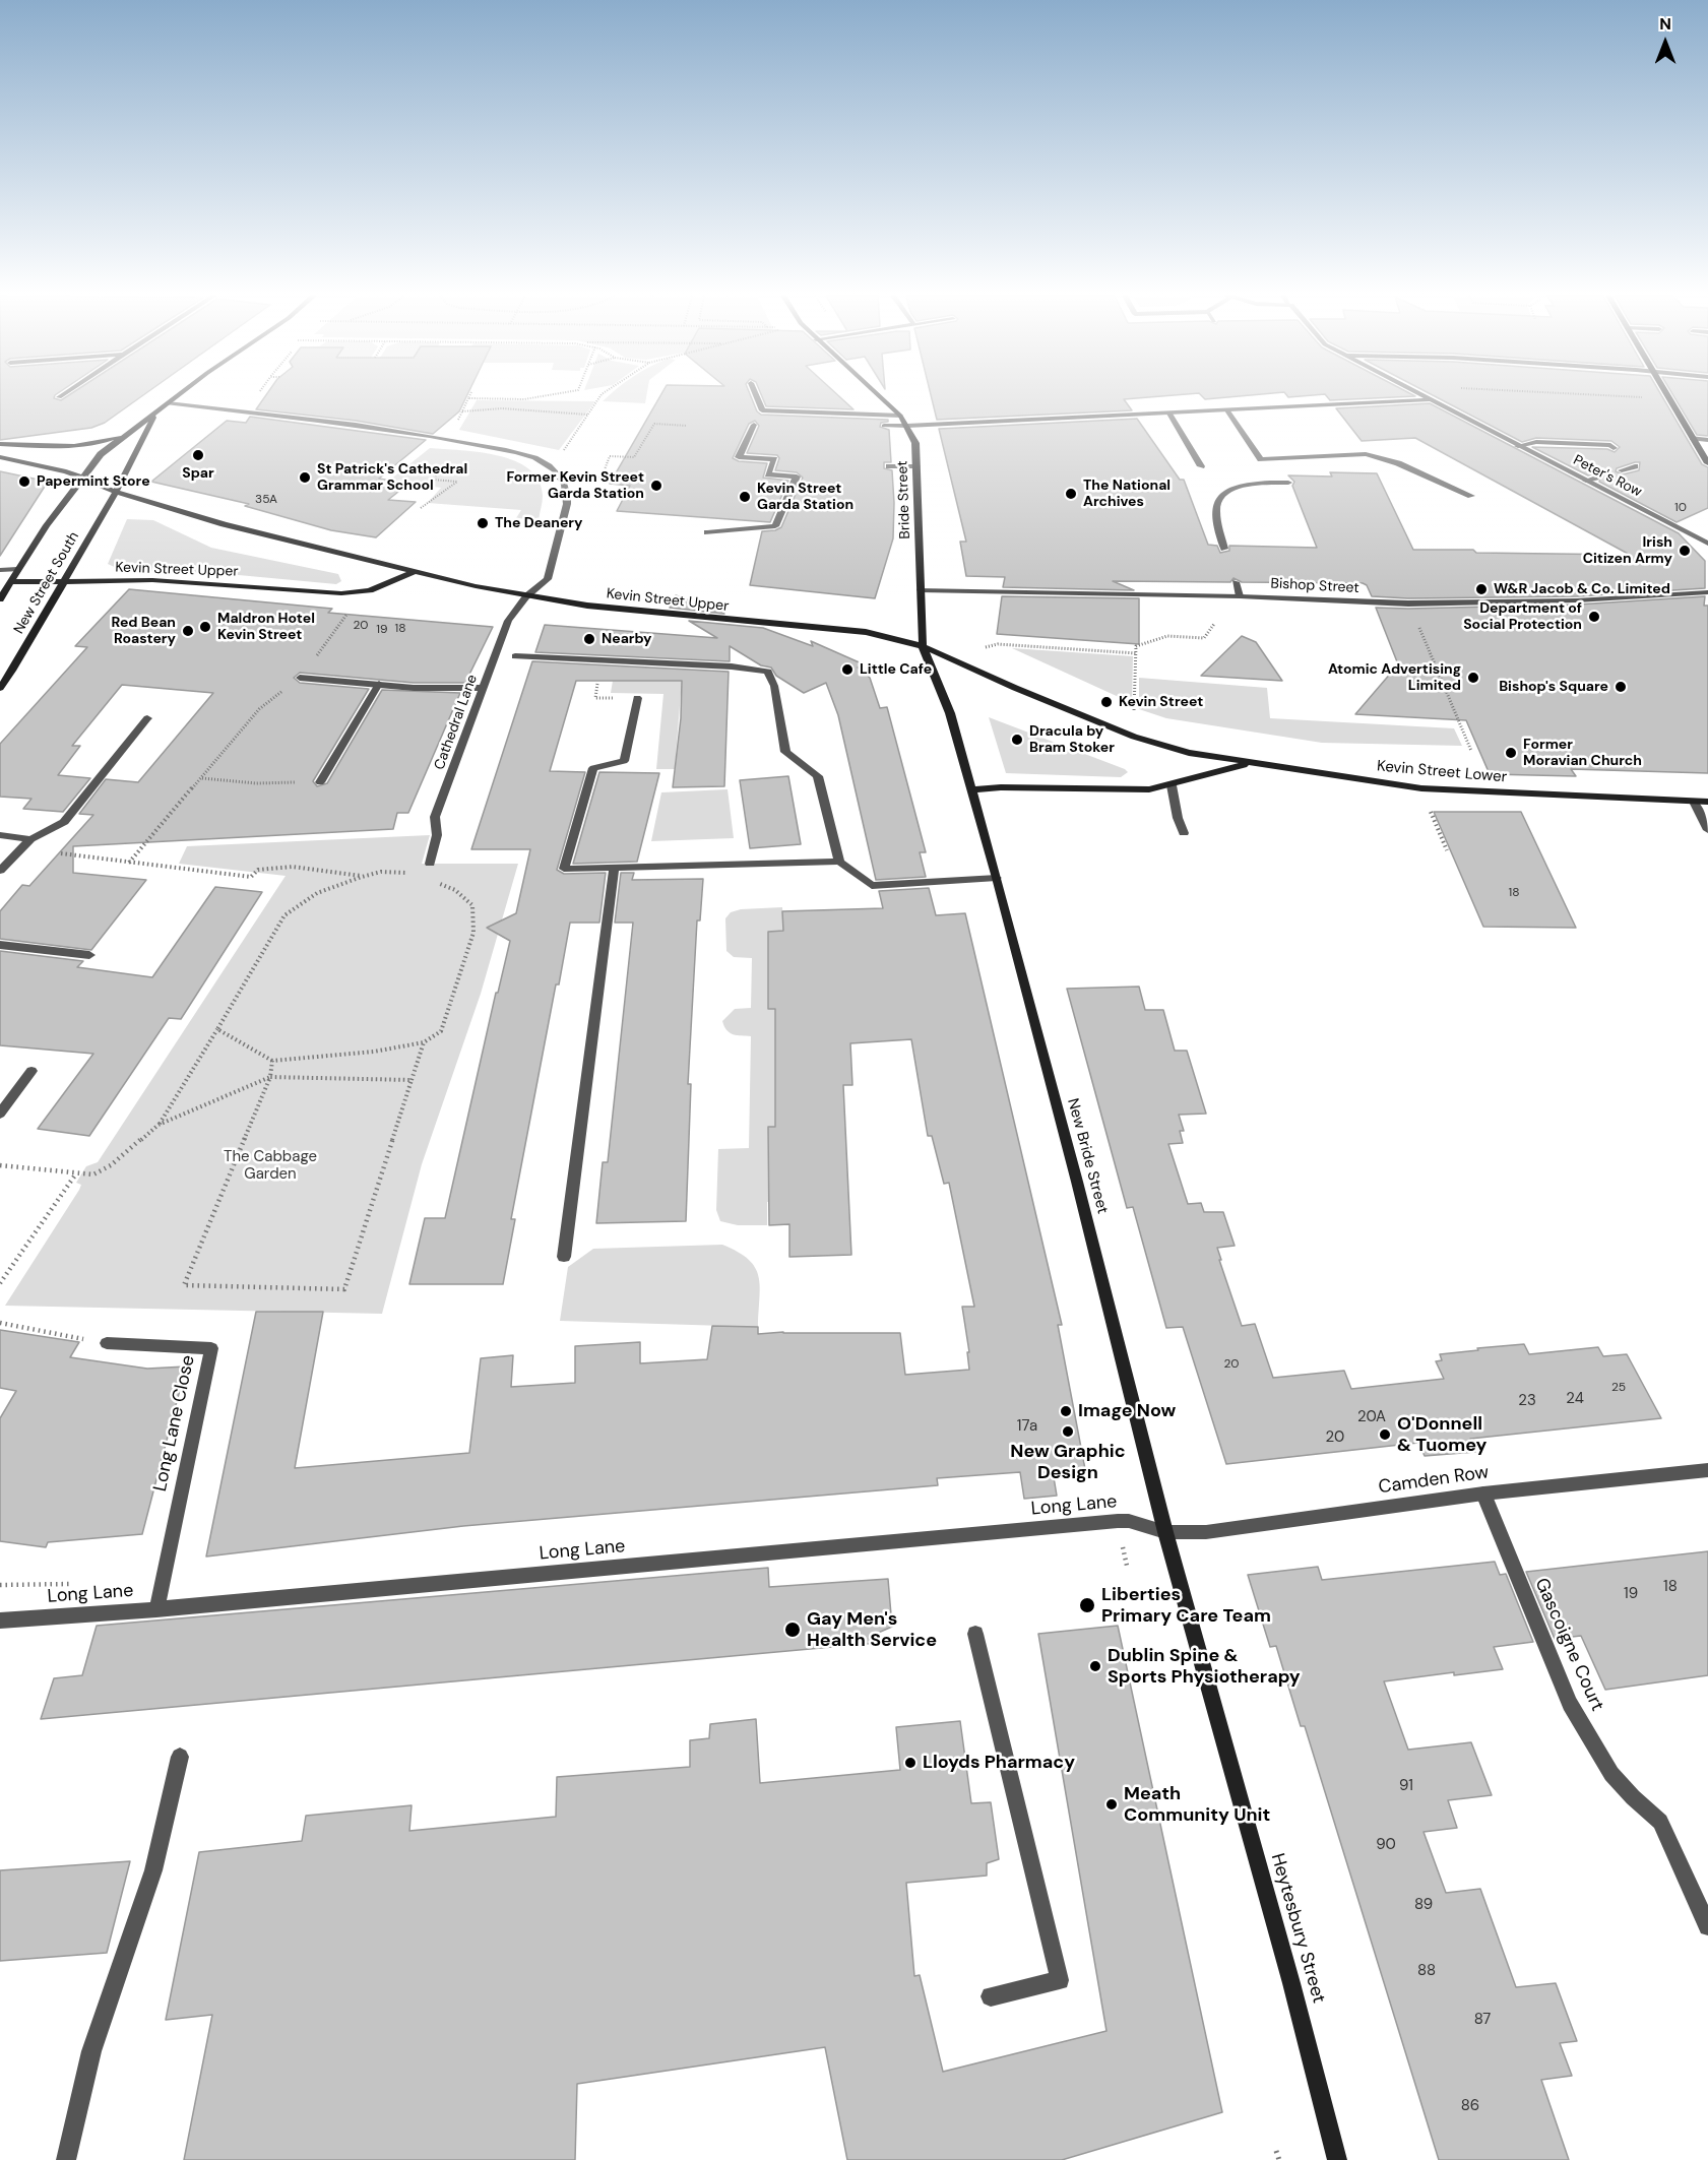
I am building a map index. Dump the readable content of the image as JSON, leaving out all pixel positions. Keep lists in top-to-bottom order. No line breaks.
{"streets":{"main road":["Bride Street","Kevin Street Upper","New Street South","Kevin Street Lower","New Bride Street","Heytesbury Street"],"street":["Peter's Row","Bishop Street","Cathedral Lane","Long Lane Close","Camden Row","Long Lane","Gascoigne Court"]},"crossings":[["Bride Street","Kevin Street Upper"],["Bride Street","Bishop Street"],["Bride Street","Kevin Street Lower"],["Bride Street","New Bride Street"],["Kevin Street Upper","New Street South"],["Kevin Street Upper","Cathedral Lane"],["Kevin Street Upper","Kevin Street Lower"],["Kevin Street Upper","New Bride Street"],["Kevin Street Lower","New Bride Street"],["New Bride Street","Camden Row"],["New Bride Street","Long Lane"],["New Bride Street","Heytesbury Street"],["Long Lane Close","Long Lane"],["Camden Row","Long Lane"],["Camden Row","Gascoigne Court"],["Camden Row","Heytesbury Street"],["Long Lane","Heytesbury Street"]],"parks":["The Cabbage Garden"],"places":["Spar","St Patrick's Cathedral Grammar School","Papermint Store","Former Kevin Street Garda Station","The National Archives","Kevin Street Garda Station","The Deanery","Irish Citizen Army","W&R Jacob & Co. Limited","Department of Social Protection","Maldron Hotel Kevin Street","Red Bean Roastery","Nearby","Little Cafe","Atomic Advertising Limited","Bishop's Square","Kevin Street","Dracula by Bram Stoker","Former Moravian Church","Image Now","New Graphic Design","O'Donnell & Tuomey","Liberties Primary Care Team","Gay Men's Health Service","Dublin Spine & Sports Physiotherapy","Lloyds Pharmacy","Meath Community Unit"],"house_numbers":["35A","10","20","18","19","18","20","25","24","23","20A","17a","20","18","19","91","90","89","88","87","86"],"north":"top"}
